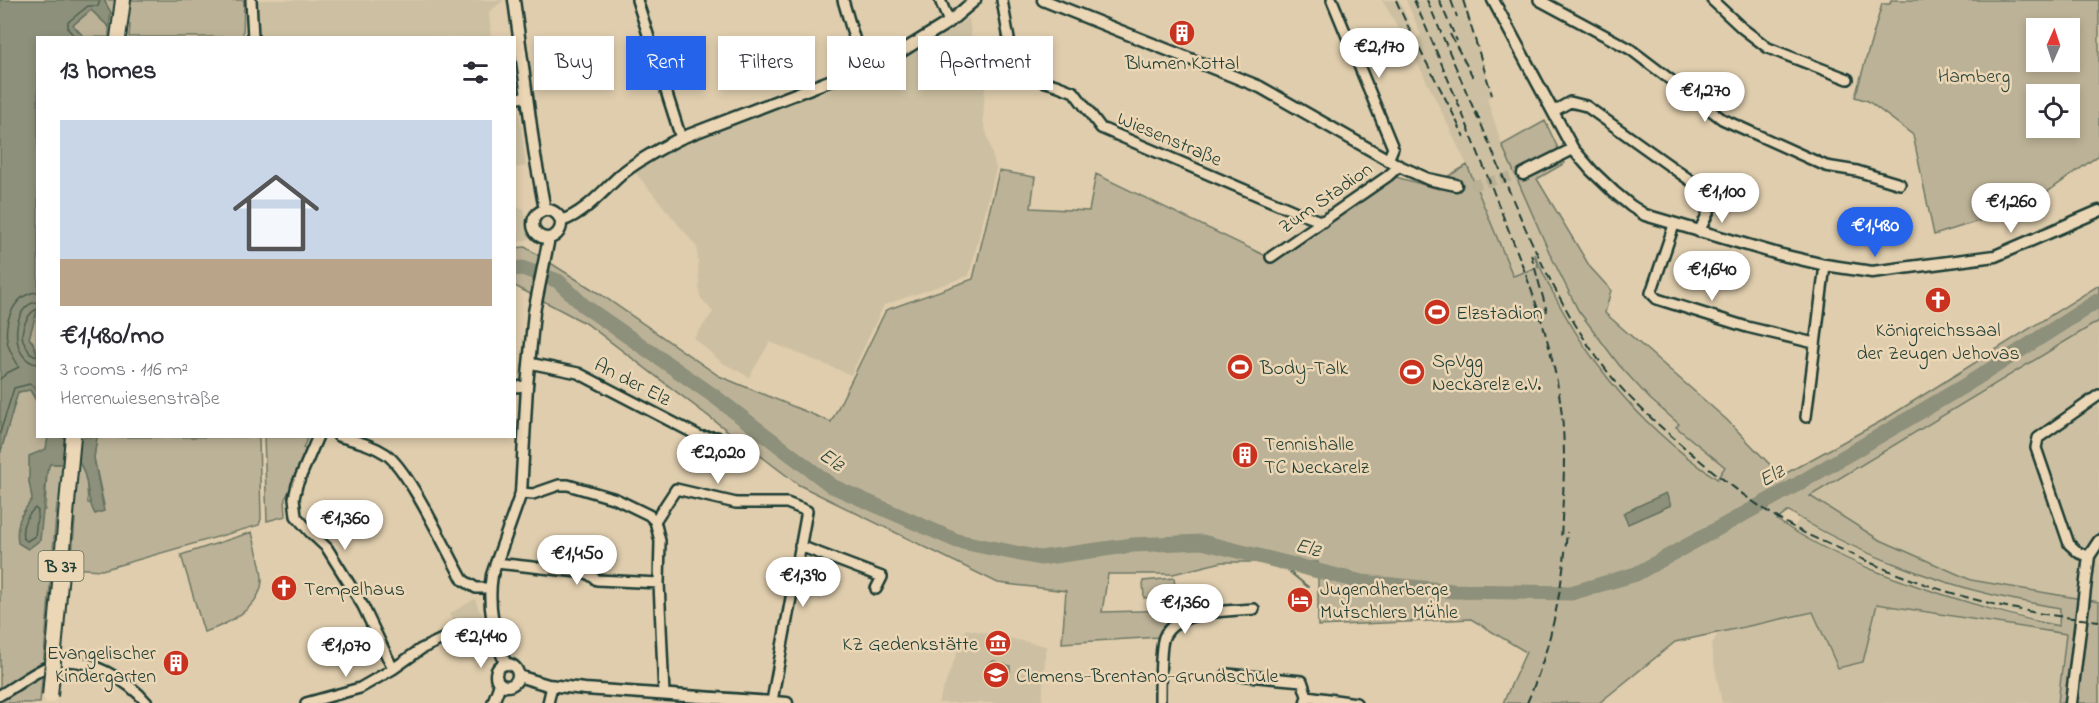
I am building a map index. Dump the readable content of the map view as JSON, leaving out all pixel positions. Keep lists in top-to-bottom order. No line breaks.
{"streets":{"main road":["B 37"],"street":["Wiesenstraße","Zum Stadion","An der Elz"]},"crossings":[["Wiesenstraße","Zum Stadion"]],"water":["Elz"],"parks":["Hamberg"],"places":{"building":["Blumen Kottal","Tennishalle TC Neckarelz","Evangelischer Kindergarten"],"church":["Königreichssaal der Zeugen Jehovas","Tempelhaus"],"sports":["Elzstadion","Body-Talk","SpVgg Neckarelz e.V."],"hotel":["Jugendherberge Mutschlers Mühle"],"museum":["KZ Gedenkstätte"],"school or university":["Clemens-Brentano-Grundschule"]},"north":"top","page":{"price":["€2,170","€1,270","€1,100","€1,260","€1,480","€1,640","€2,020","€1,360","€1,450","€1,390","€1,360","€2,440","€1,070"],"chip":["Buy","Rent","Filters","New","Apartment"],"heading":"13 homes","list":[{"name":"€1,480/mo","note":"3 rooms · 116 m² · Herrenwiesenstraße"}]}}
